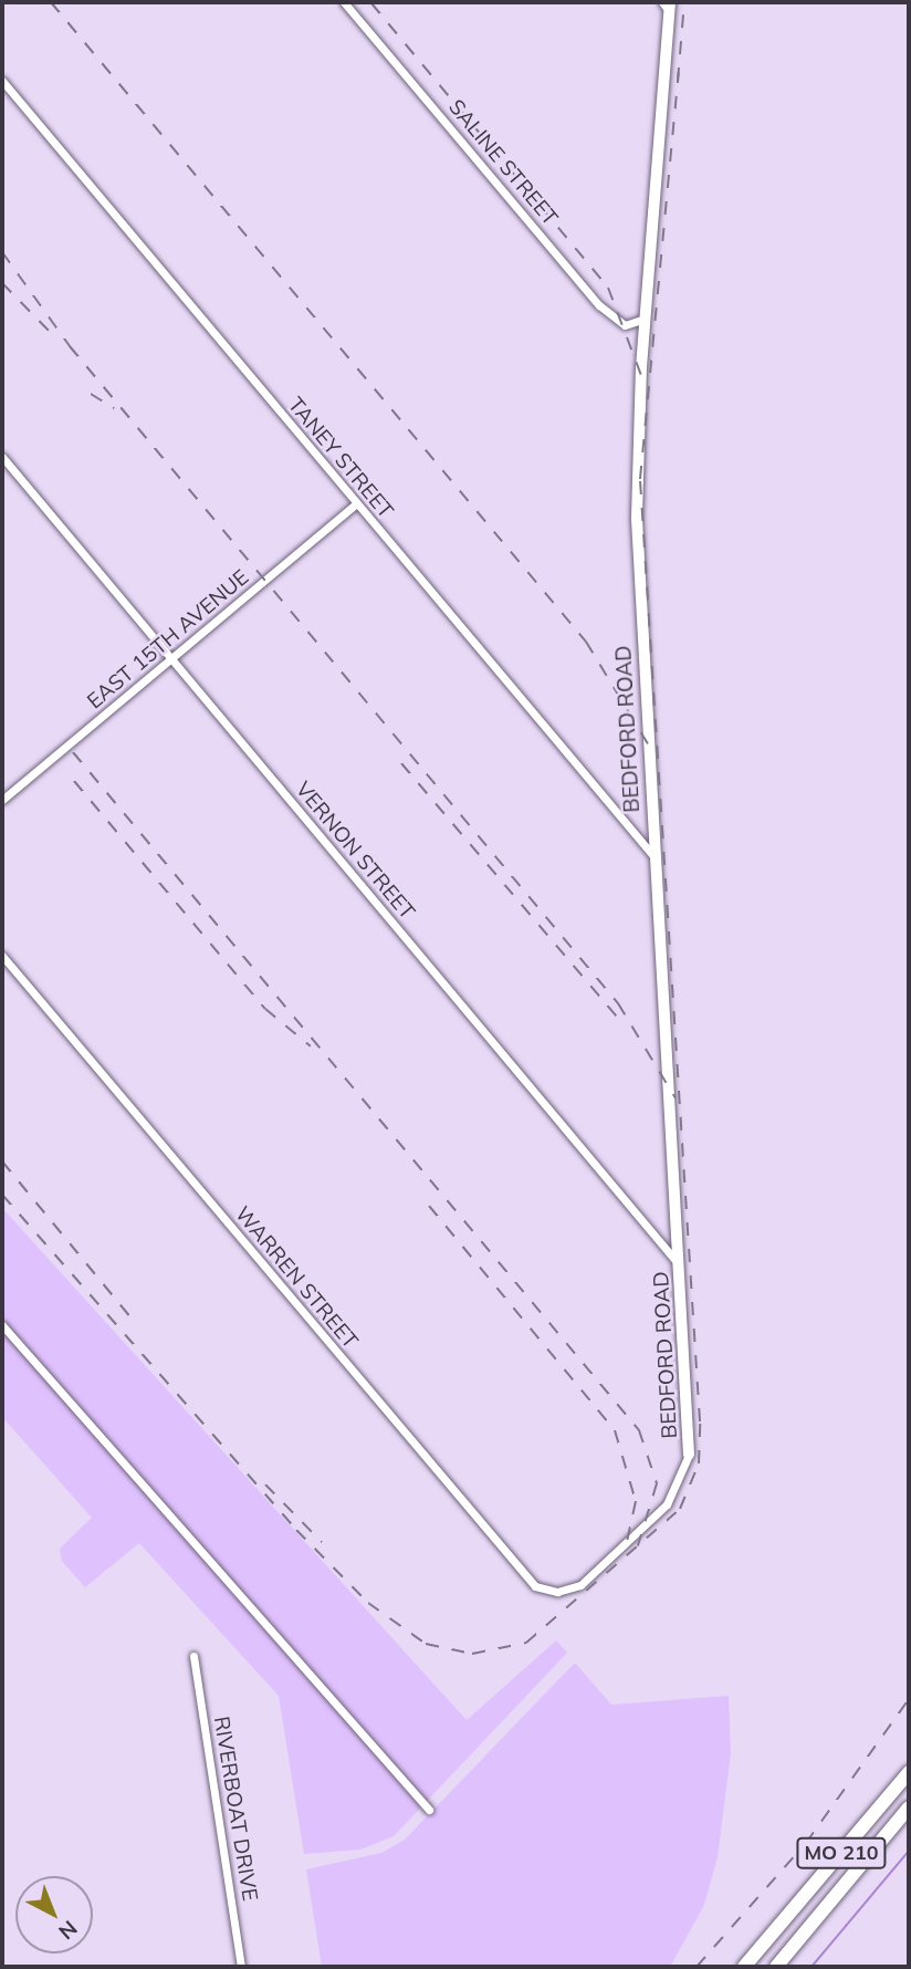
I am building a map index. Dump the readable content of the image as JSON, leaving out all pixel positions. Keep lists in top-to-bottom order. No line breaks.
{"streets":{"highway":["MO 210"],"street":["SALINE STREET","TANEY STREET","EAST 15TH AVENUE","BEDFORD ROAD","VERNON STREET","WARREN STREET","RIVERBOAT DRIVE"]},"crossings":[["SALINE STREET","BEDFORD ROAD"],["TANEY STREET","EAST 15TH AVENUE"],["TANEY STREET","BEDFORD ROAD"],["EAST 15TH AVENUE","VERNON STREET"],["BEDFORD ROAD","VERNON STREET"],["BEDFORD ROAD","WARREN STREET"]],"north":"bottom right"}
